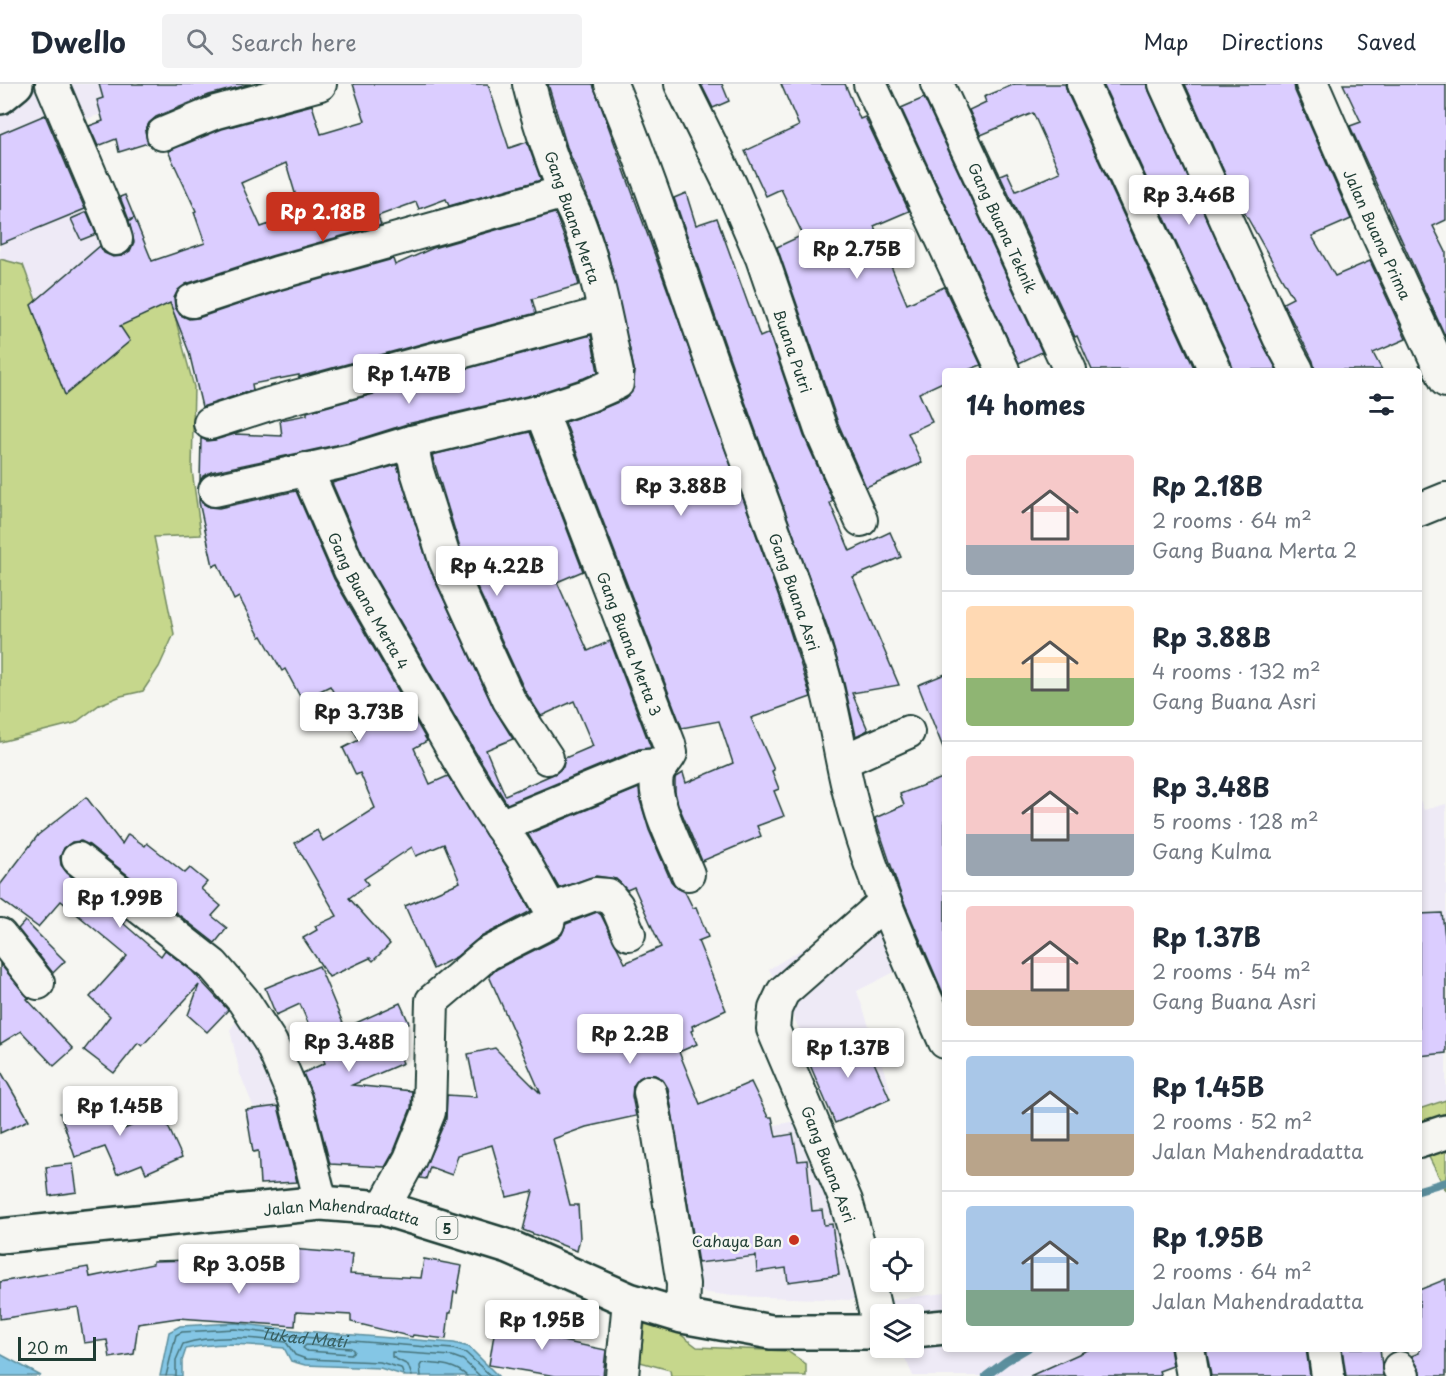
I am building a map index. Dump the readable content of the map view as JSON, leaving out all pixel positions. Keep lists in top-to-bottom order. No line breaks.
{"streets":{"main road":["Jalan Mahendradatta","5"],"street":["Gang Buana Merta","Gang Buana Teknik","Jalan Buana Prima","Buana Putri","Gang Buana Asri","Gang Buana Merta 4","Gang Buana Merta 3"]},"crossings":[["Gang Buana Merta","Gang Buana Merta 3"]],"water":["Tukad Mati"],"places":["Cahaya Ban"],"scale_bar":"20 m","page":{"header":"Dwello","search":"Search here","nav":["Map","Directions","Saved"],"price":["Rp 3.46B","Rp 2.18B","Rp 2.75B","Rp 1.47B","Rp 3.88B","Rp 4.22B","Rp 3.73B","Rp 1.99B","Rp 2.2B","Rp 3.48B","Rp 1.37B","Rp 1.45B","Rp 3.05B","Rp 1.95B"],"heading":"14 homes","list":[{"name":"Rp 2.18B","note":"2 rooms · 64 m² · Gang Buana Merta 2"},{"name":"Rp 3.88B","note":"4 rooms · 132 m² · Gang Buana Asri"},{"name":"Rp 3.48B","note":"5 rooms · 128 m² · Gang Kulma"},{"name":"Rp 1.37B","note":"2 rooms · 54 m² · Gang Buana Asri"},{"name":"Rp 1.45B","note":"2 rooms · 52 m² · Jalan Mahendradatta"},{"name":"Rp 1.95B","note":"2 rooms · 64 m² · Jalan Mahendradatta"}],"scale":"20 m"}}
